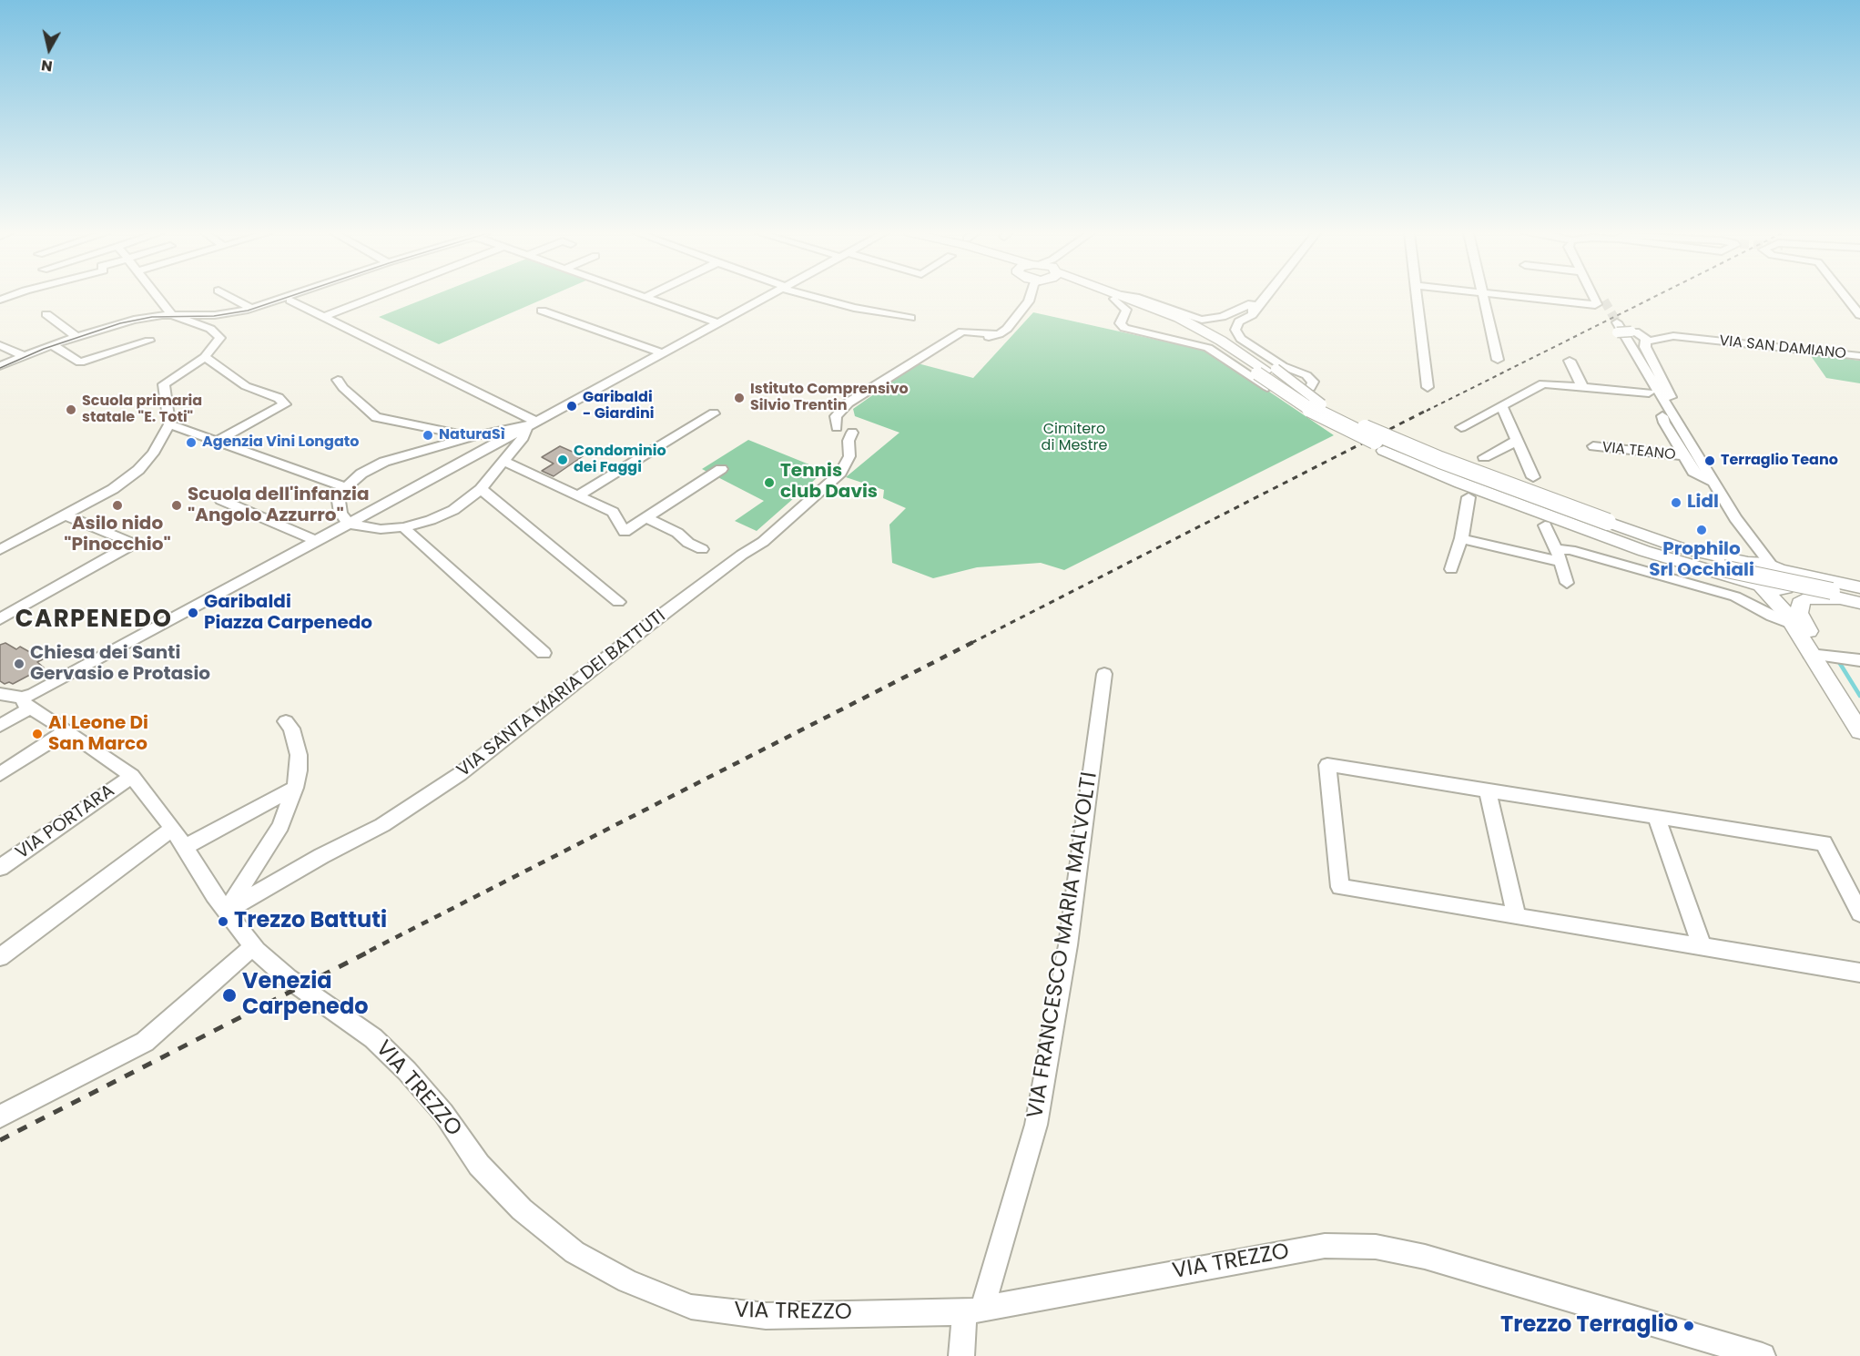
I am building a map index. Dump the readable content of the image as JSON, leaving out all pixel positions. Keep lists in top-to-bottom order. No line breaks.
{"streets":{"street":["VIA SAN DAMIANO","VIA TEANO","VIA SANTA MARIA DEI BATTUTI","VIA PORTARA","VIA FRANCESCO MARIA MALVOLTI","VIA TREZZO"]},"crossings":[["VIA SANTA MARIA DEI BATTUTI","VIA TREZZO"],["VIA PORTARA","VIA TREZZO"],["VIA FRANCESCO MARIA MALVOLTI","VIA TREZZO"]],"districts":["CARPENEDO"],"parks":["Cimitero di Mestre"],"places":["Istituto Comprensivo Silvio Trentin","Garibaldi - Giardini","Scuola primaria statale \"E. Toti\"","NaturaSì","Agenzia Vini Longato","Condominio dei Faggi","Terraglio Teano","Tennis club Davis","Lidl","Asilo nido \"Pinocchio\"","Scuola dell'infanzia \"Angolo Azzurro\"","Prophilo Srl Occhiali","Garibaldi Piazza Carpenedo","Chiesa dei Santi Gervasio e Protasio","Al Leone Di San Marco","Trezzo Battuti","Venezia Carpenedo","Trezzo Terraglio"],"north":"bottom"}
